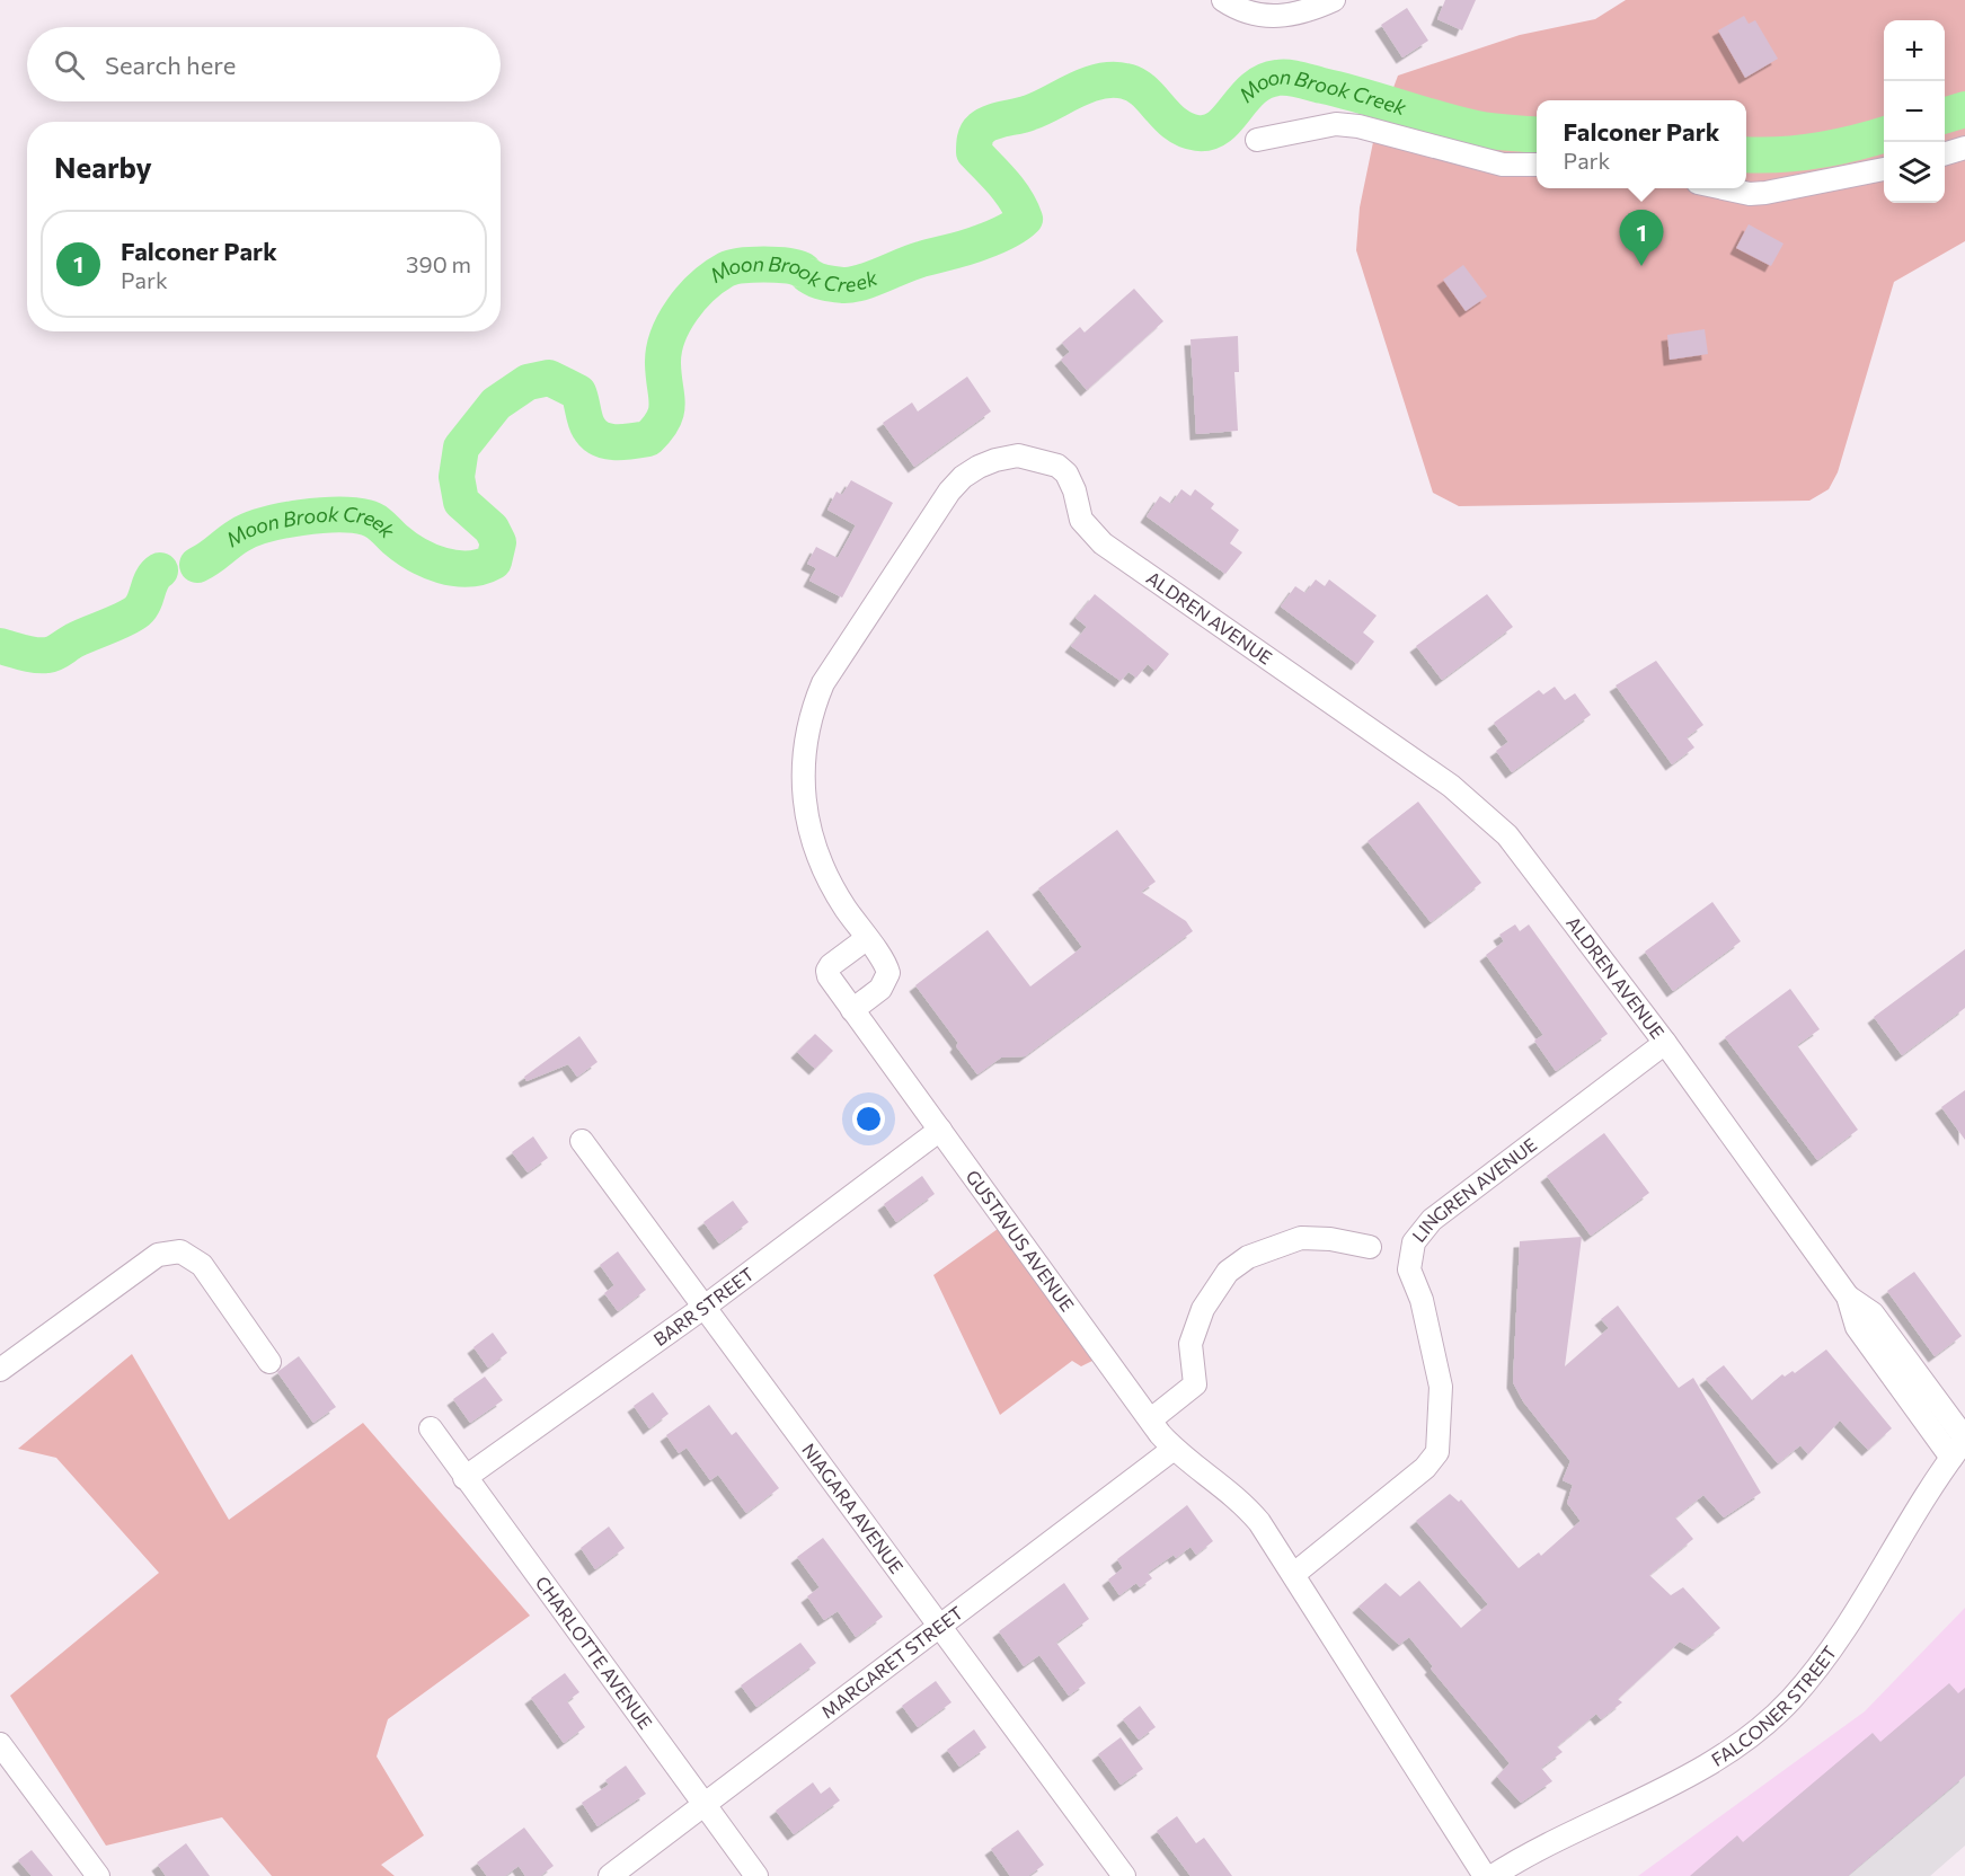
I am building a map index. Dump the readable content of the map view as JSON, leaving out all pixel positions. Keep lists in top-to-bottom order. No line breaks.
{"streets":{"street":["ALDREN AVENUE","LINGREN AVENUE","GUSTAVUS AVENUE","BARR STREET","NIAGARA AVENUE","CHARLOTTE AVENUE","MARGARET STREET","FALCONER STREET"]},"crossings":[["ALDREN AVENUE","LINGREN AVENUE"],["ALDREN AVENUE","GUSTAVUS AVENUE"],["ALDREN AVENUE","FALCONER STREET"],["LINGREN AVENUE","GUSTAVUS AVENUE"],["GUSTAVUS AVENUE","BARR STREET"],["GUSTAVUS AVENUE","MARGARET STREET"],["BARR STREET","NIAGARA AVENUE"],["BARR STREET","CHARLOTTE AVENUE"],["NIAGARA AVENUE","MARGARET STREET"],["CHARLOTTE AVENUE","MARGARET STREET"]],"water":["Moon Brook Creek"],"page":{"map_buttons":["+","−"],"search":"Search here","popup":["Falconer Park","Park"],"heading":"Nearby","pins":"1","list":[{"mark":"1","name":"Falconer Park","note":"Park","value":"390 m"}]}}
